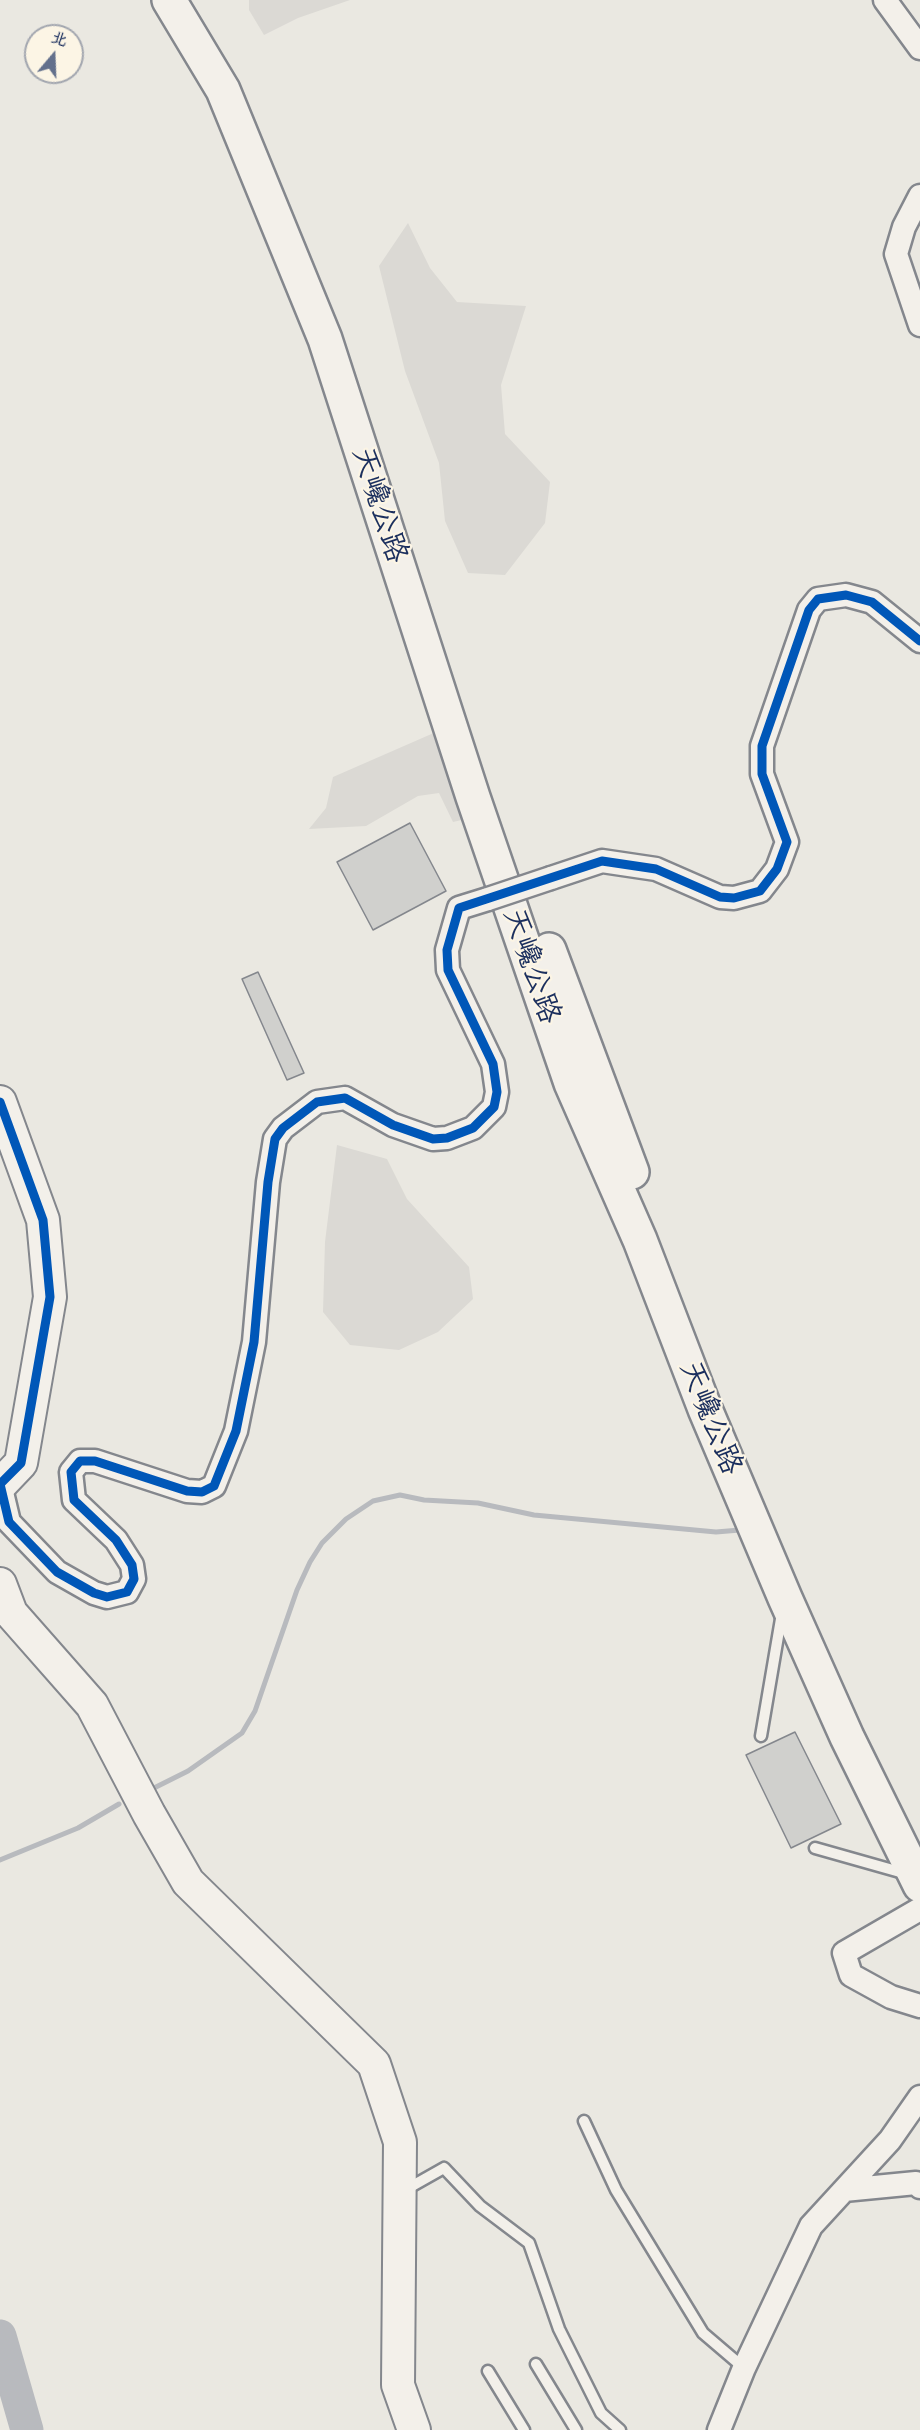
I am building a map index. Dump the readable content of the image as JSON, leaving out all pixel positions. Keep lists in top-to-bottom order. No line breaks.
{"streets":{"highway":["天巉公路"]},"north":"top"}
